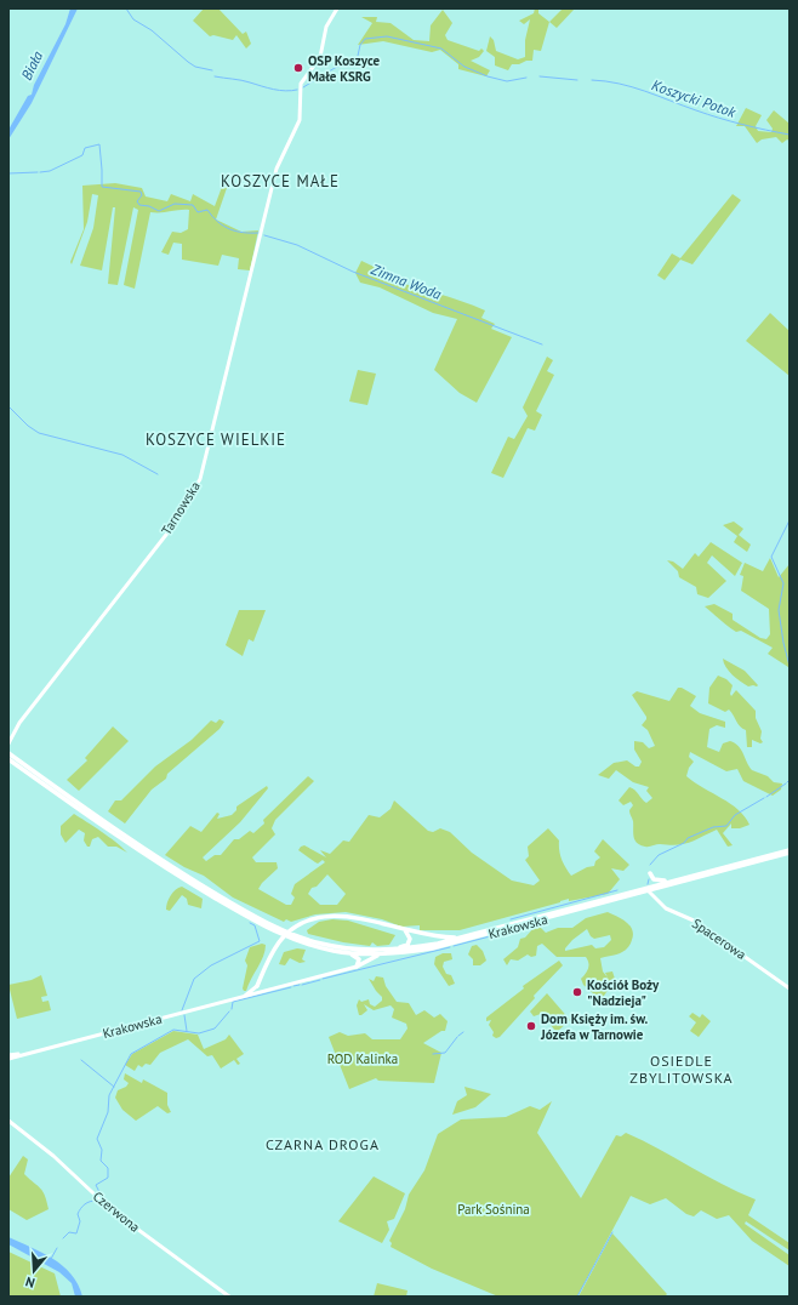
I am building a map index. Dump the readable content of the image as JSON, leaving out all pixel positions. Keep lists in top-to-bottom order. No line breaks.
{"streets":{"main road":["Krakowska"],"street":["Tarnowska","Spacerowa","Czerwona"]},"crossings":[["Krakowska","Spacerowa"]],"districts":["KOSZYCE MAŁE","KOSZYCE WIELKIE","OSIEDLE ZBYLITOWSKA","CZARNA DROGA"],"water":["Biała","Koszycki Potok","Zimna Woda"],"parks":["ROD Kalinka","Park Sośnina"],"places":["OSP Koszyce Małe KSRG","Kościół Boży \"Nadzieja\"","Dom Księży im. św. Józefa w Tarnowie"],"north":"bottom"}
